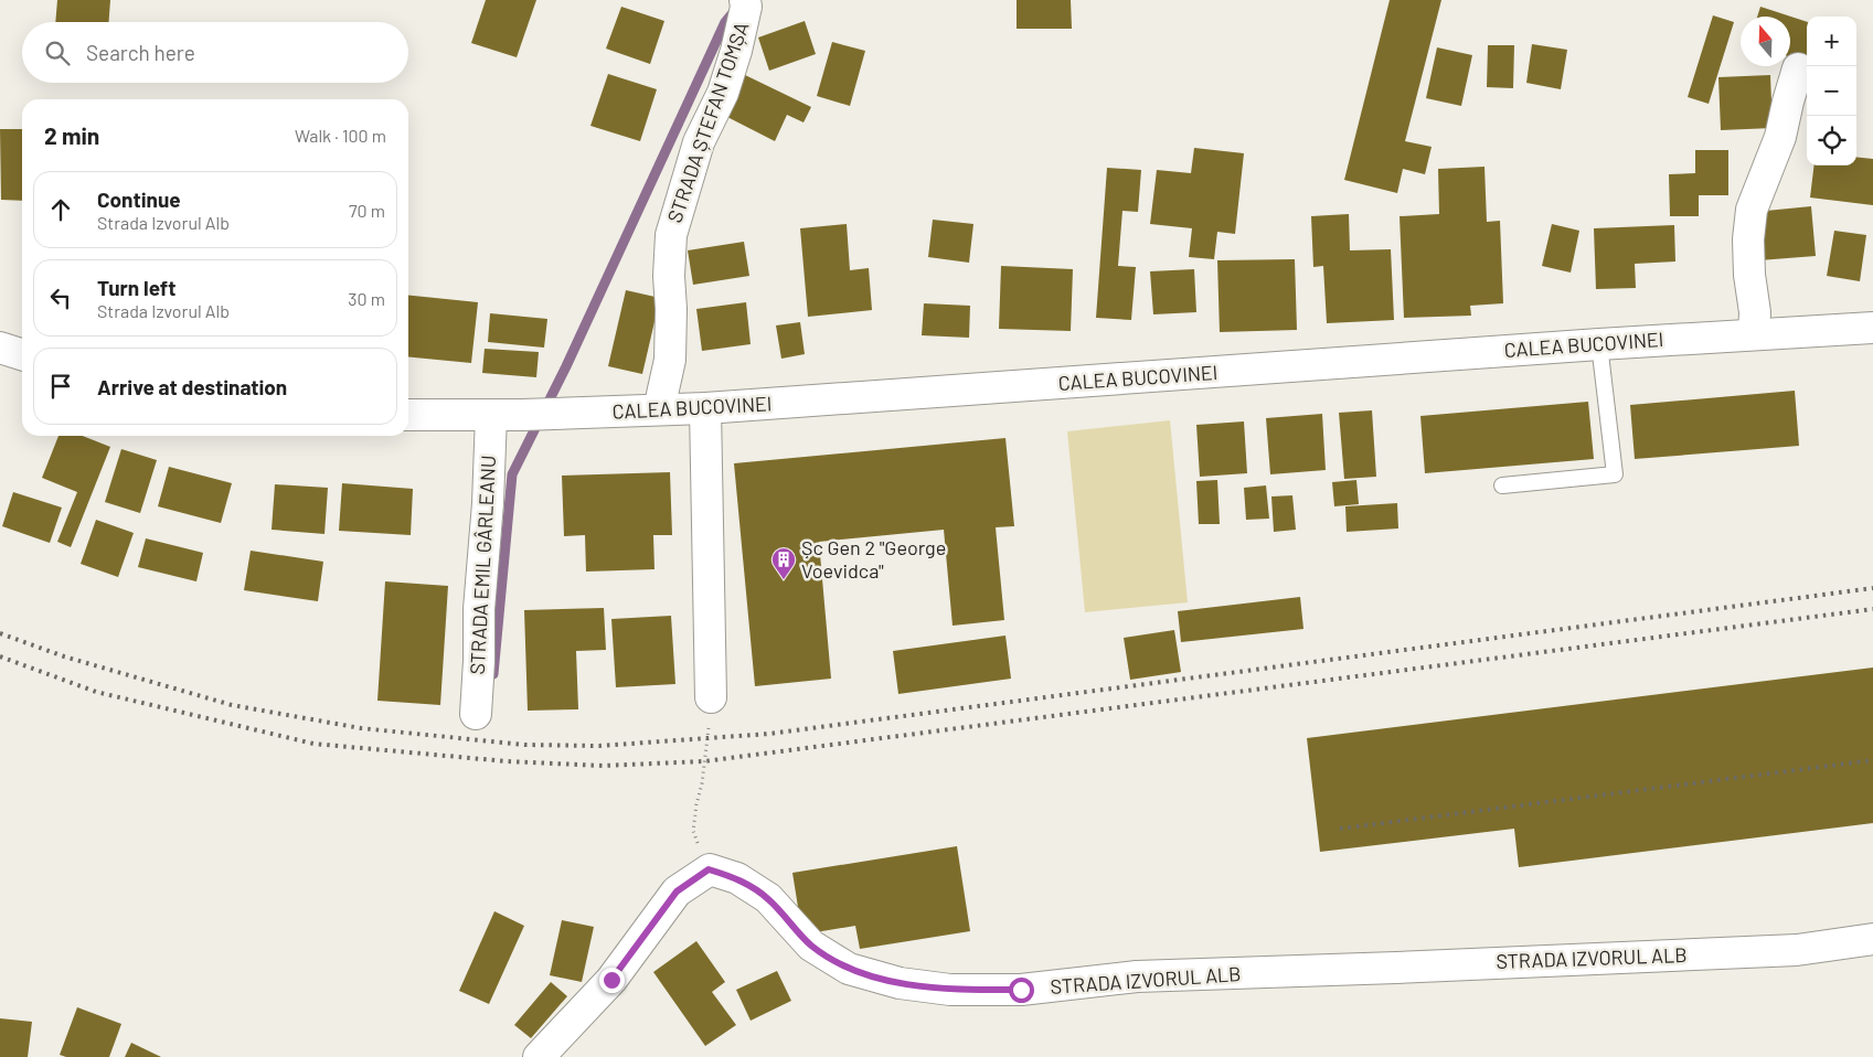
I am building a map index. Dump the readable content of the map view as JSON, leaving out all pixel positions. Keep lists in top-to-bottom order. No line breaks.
{"streets":{"main road":["STRADA ȘTEFAN TOMȘA","CALEA BUCOVINEI","STRADA EMIL GÂRLEANU","STRADA IZVORUL ALB"]},"crossings":[["STRADA ȘTEFAN TOMȘA","CALEA BUCOVINEI"],["CALEA BUCOVINEI","STRADA EMIL GÂRLEANU"]],"places":{"building":["Șc Gen 2 \"George Voevidca\""]},"north":"top","page":{"map_buttons":["+","−"],"search":"Search here","heading":["2 min","Walk · 100 m"],"list":[["Continue","Strada Izvorul Alb","70 m"],["Turn left","Strada Izvorul Alb","30 m"],"Arrive at destination"]}}
